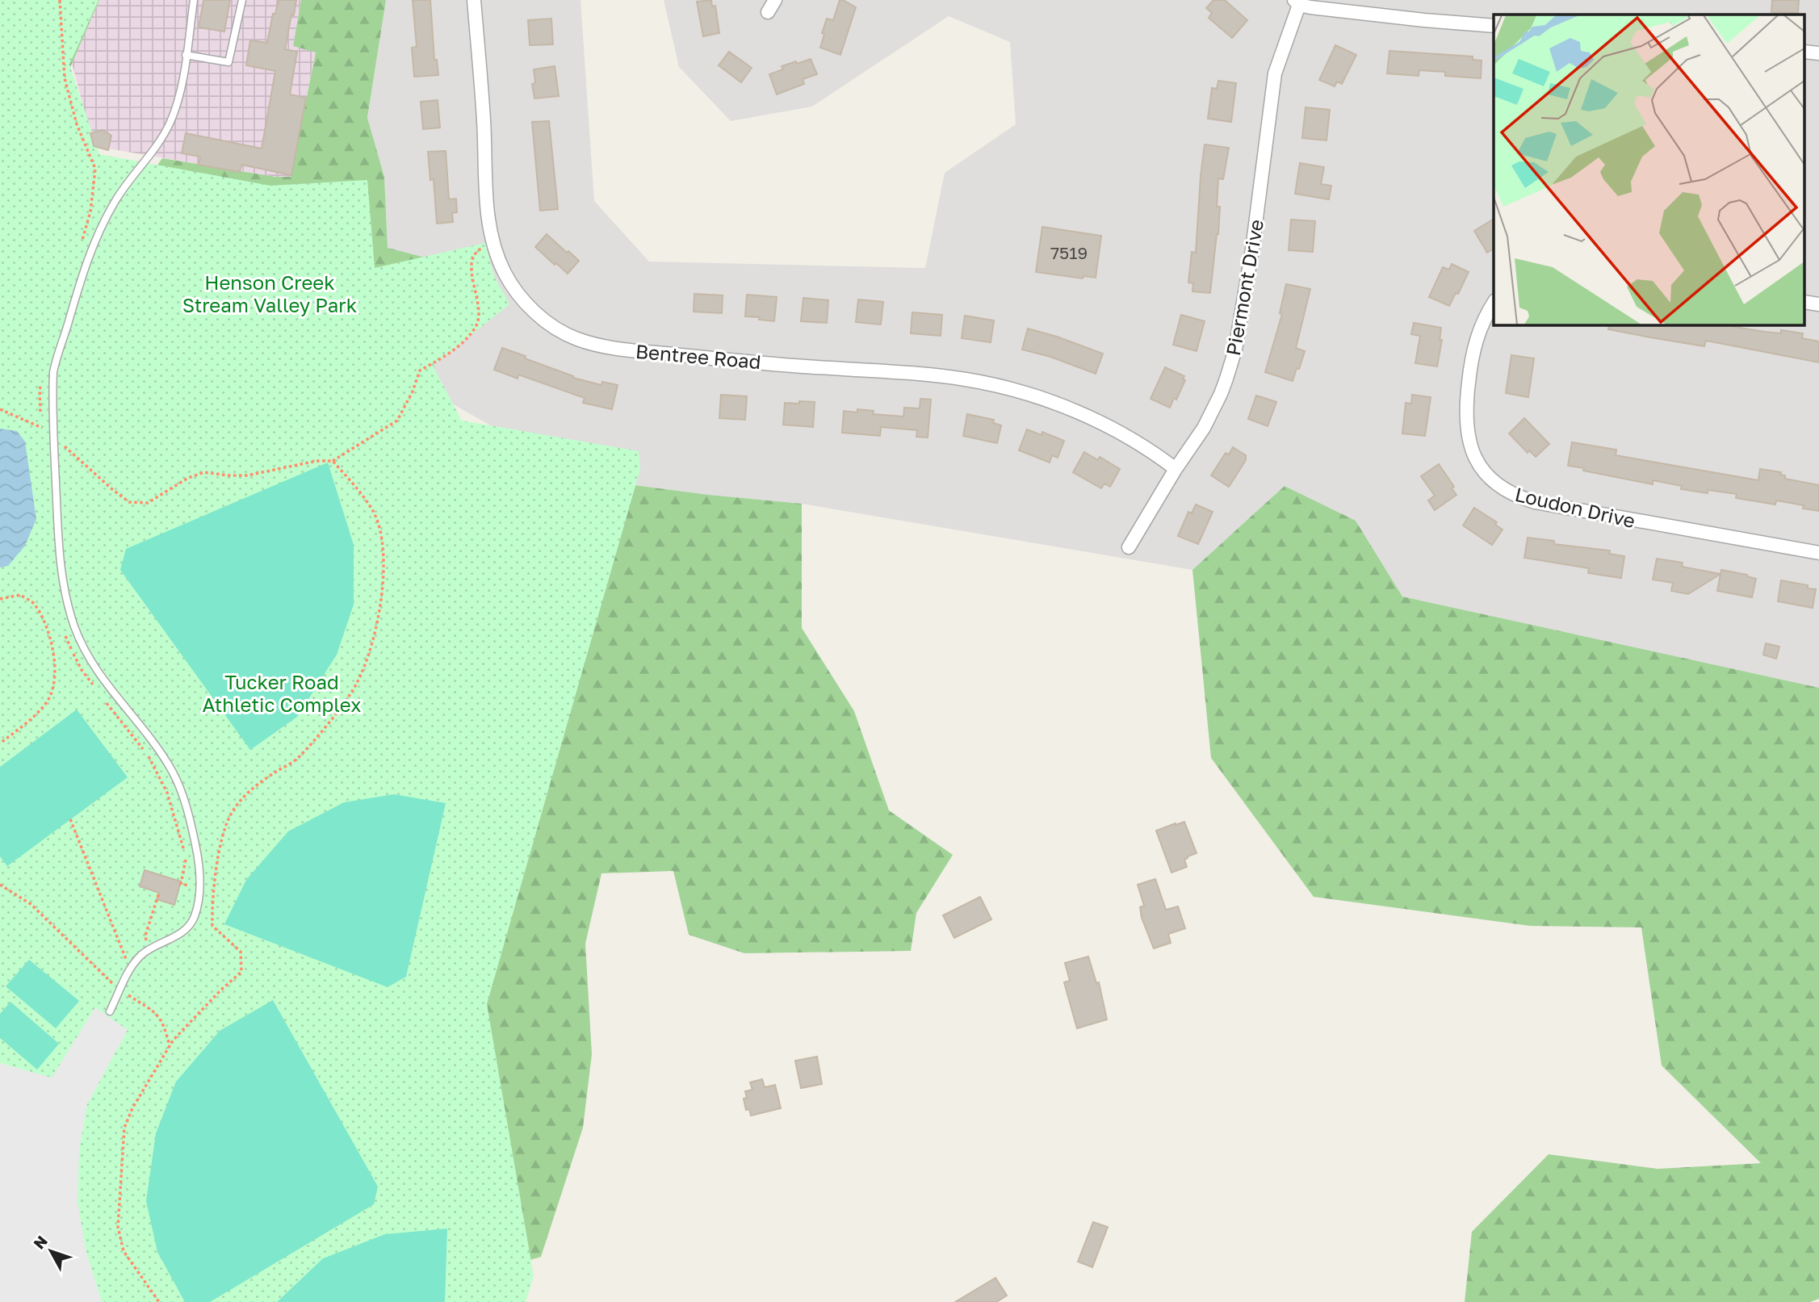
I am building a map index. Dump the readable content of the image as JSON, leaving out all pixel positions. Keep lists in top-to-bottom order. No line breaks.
{"streets":{"street":["Piermont Drive","Bentree Road","Loudon Drive"]},"crossings":[["Piermont Drive","Bentree Road"]],"parks":["Henson Creek Stream Valley Park","Tucker Road Athletic Complex"],"house_numbers":["7519"],"north":"top left"}
